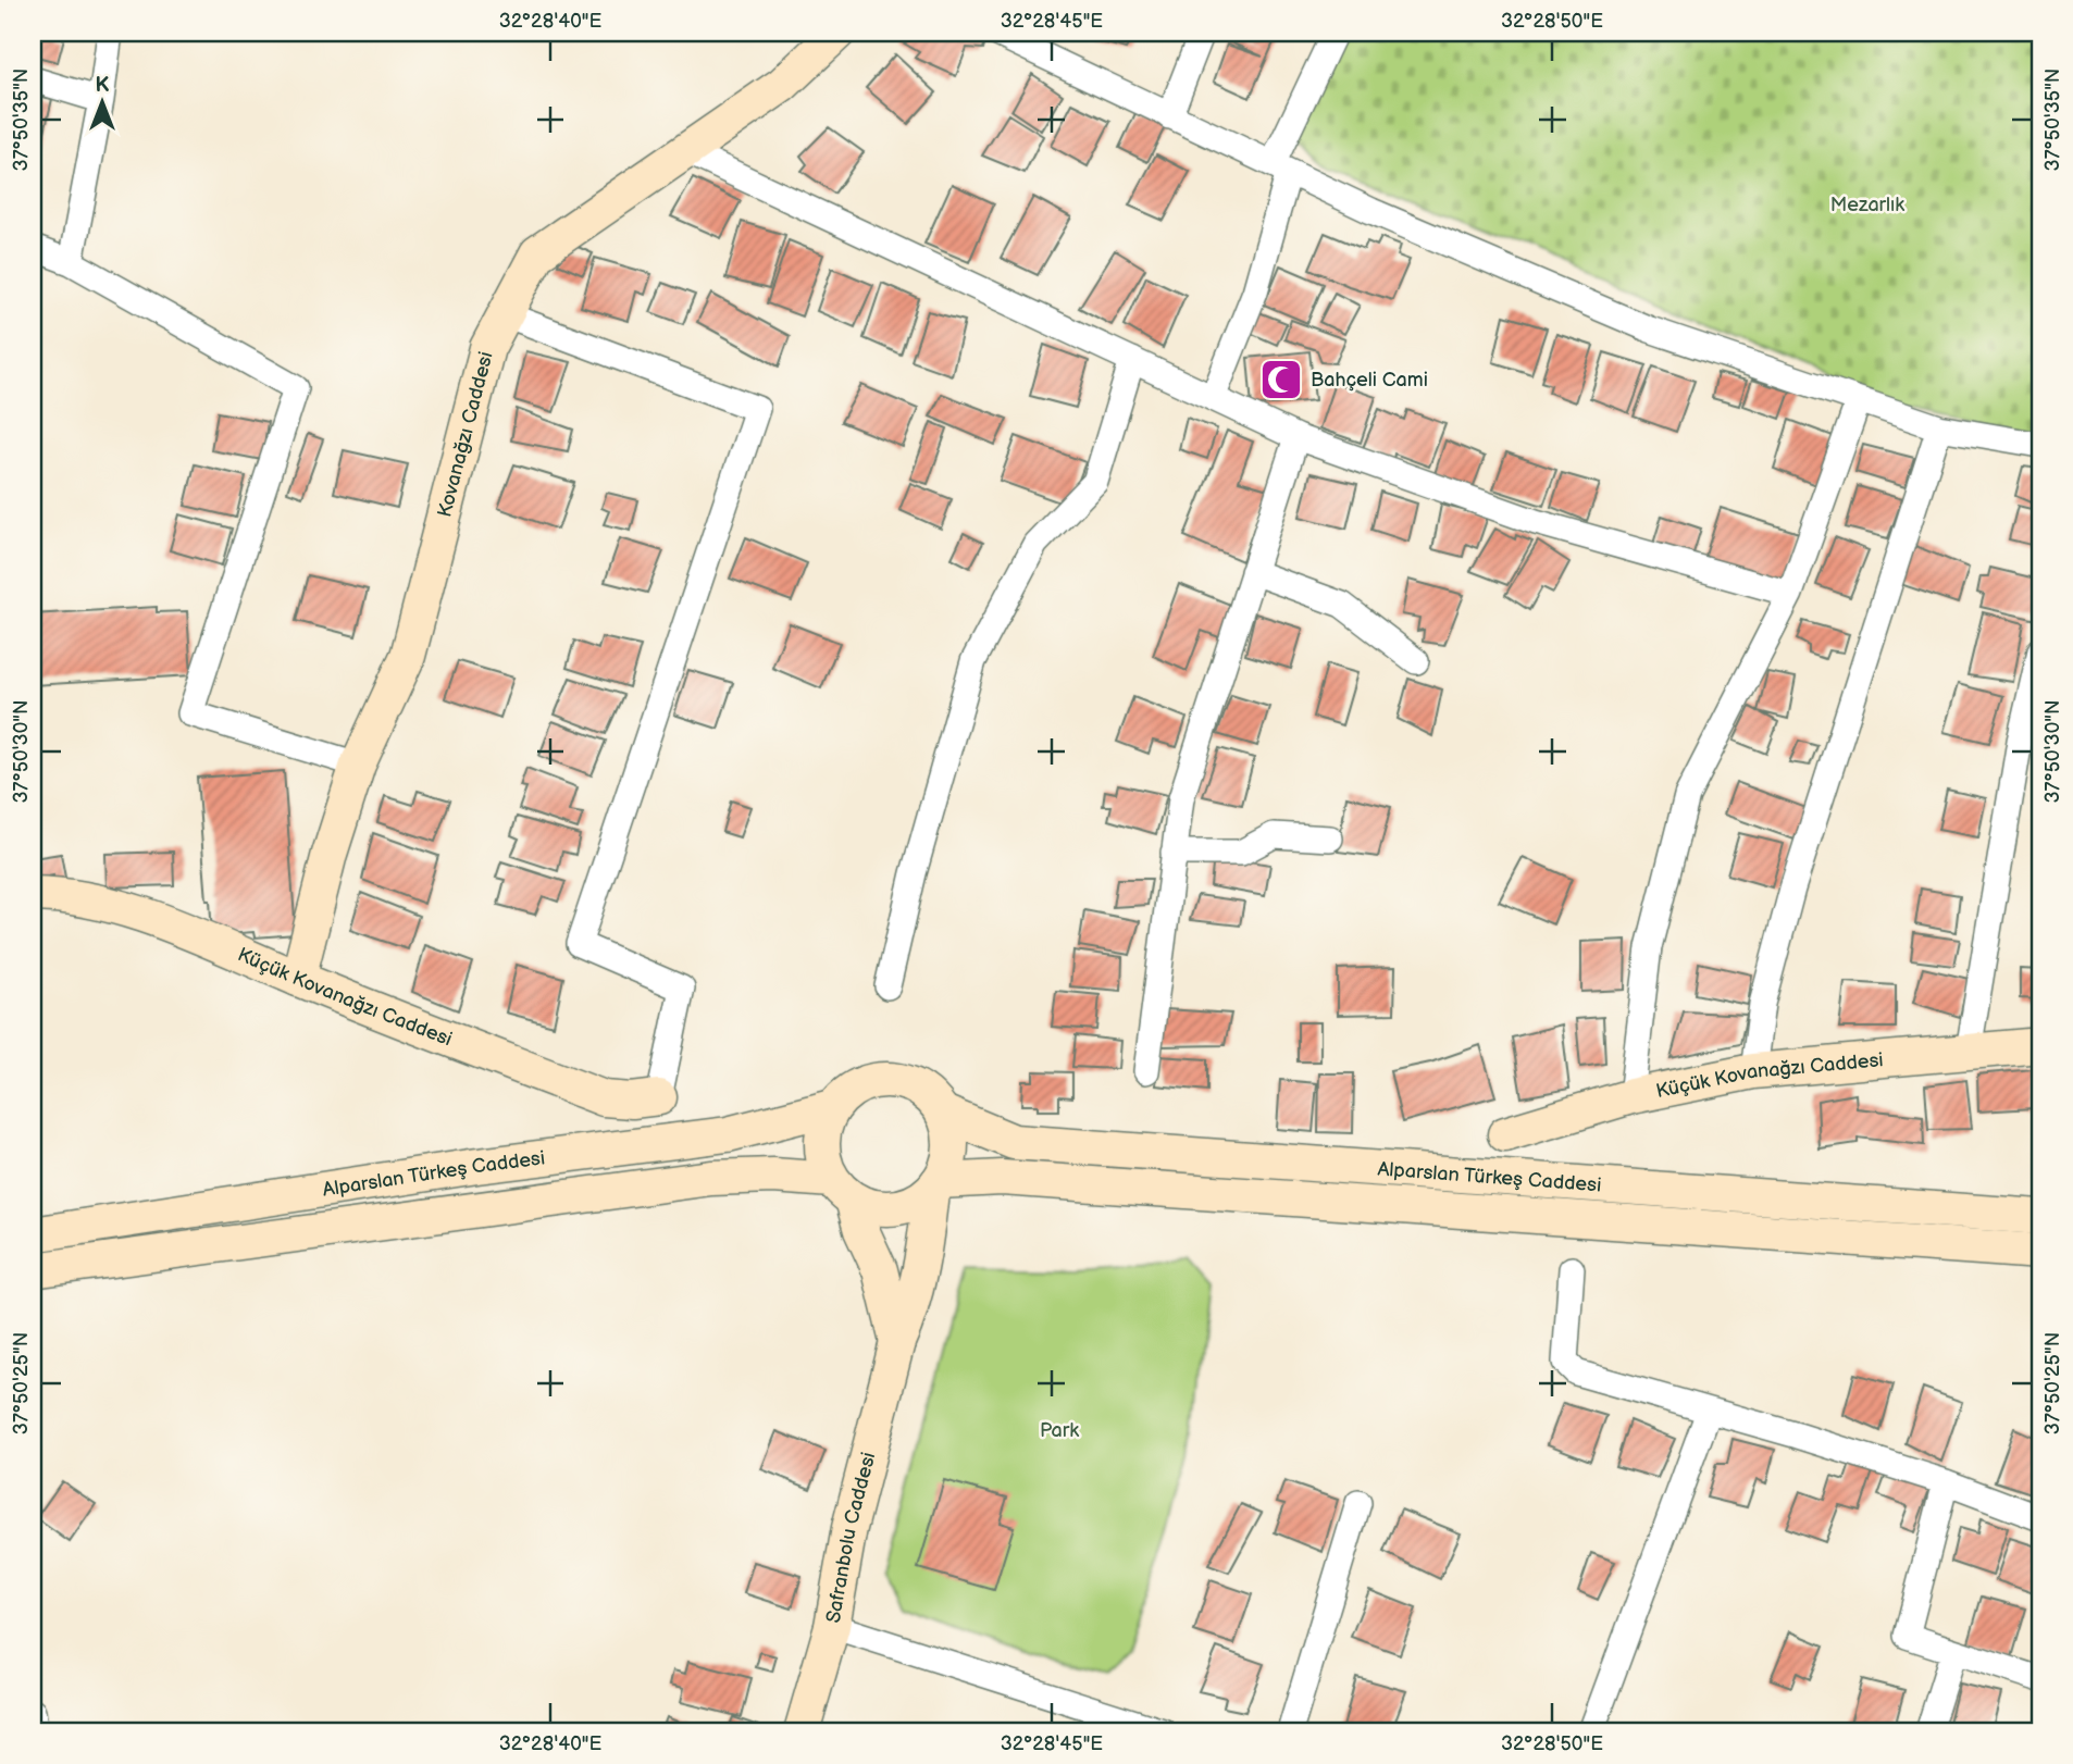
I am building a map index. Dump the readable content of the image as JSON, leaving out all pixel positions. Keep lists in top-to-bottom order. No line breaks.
{"streets":{"main road":["Kovanağzı Caddesi","Küçük Kovanağzı Caddesi","Alparslan Türkeş Caddesi","Safranbolu Caddesi"]},"crossings":[["Kovanağzı Caddesi","Küçük Kovanağzı Caddesi"],["Alparslan Türkeş Caddesi","Safranbolu Caddesi"]],"parks":["Mezarlık","Park"],"places":{"mosque":["Bahçeli Cami"]},"north":"top","coordinates":["32°28'40\"E","32°28'45\"E","32°28'50\"E","37°50'35\"N","37°50'30\"N","37°50'25\"N"]}
